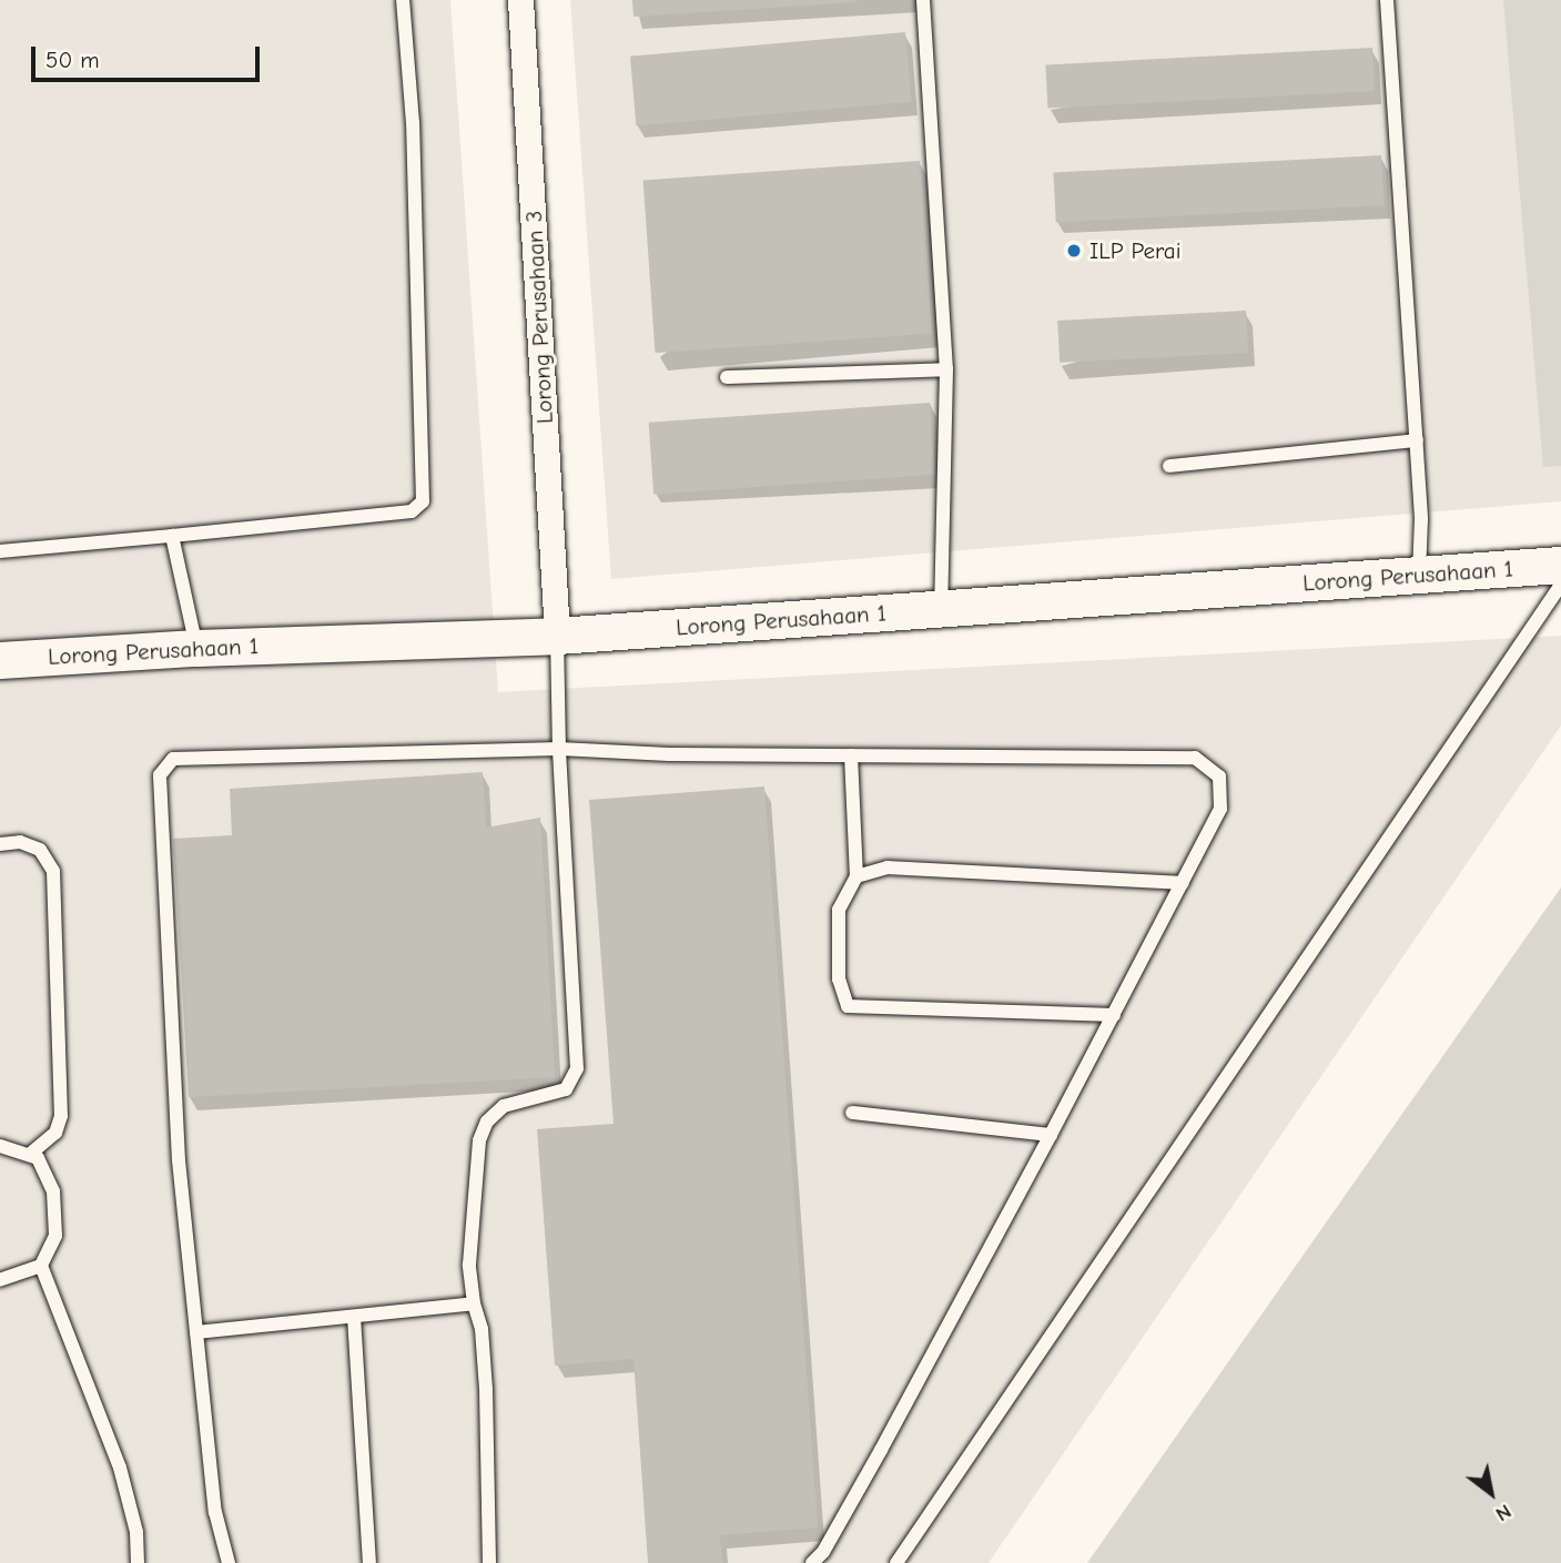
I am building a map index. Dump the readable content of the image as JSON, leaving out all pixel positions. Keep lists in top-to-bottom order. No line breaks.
{"streets":{"street":["Lorong Perusahaan 3","Lorong Perusahaan 1"]},"crossings":[["Lorong Perusahaan 3","Lorong Perusahaan 1"]],"places":["ILP Perai"],"scale_bar":"50 m","north":"bottom right"}
